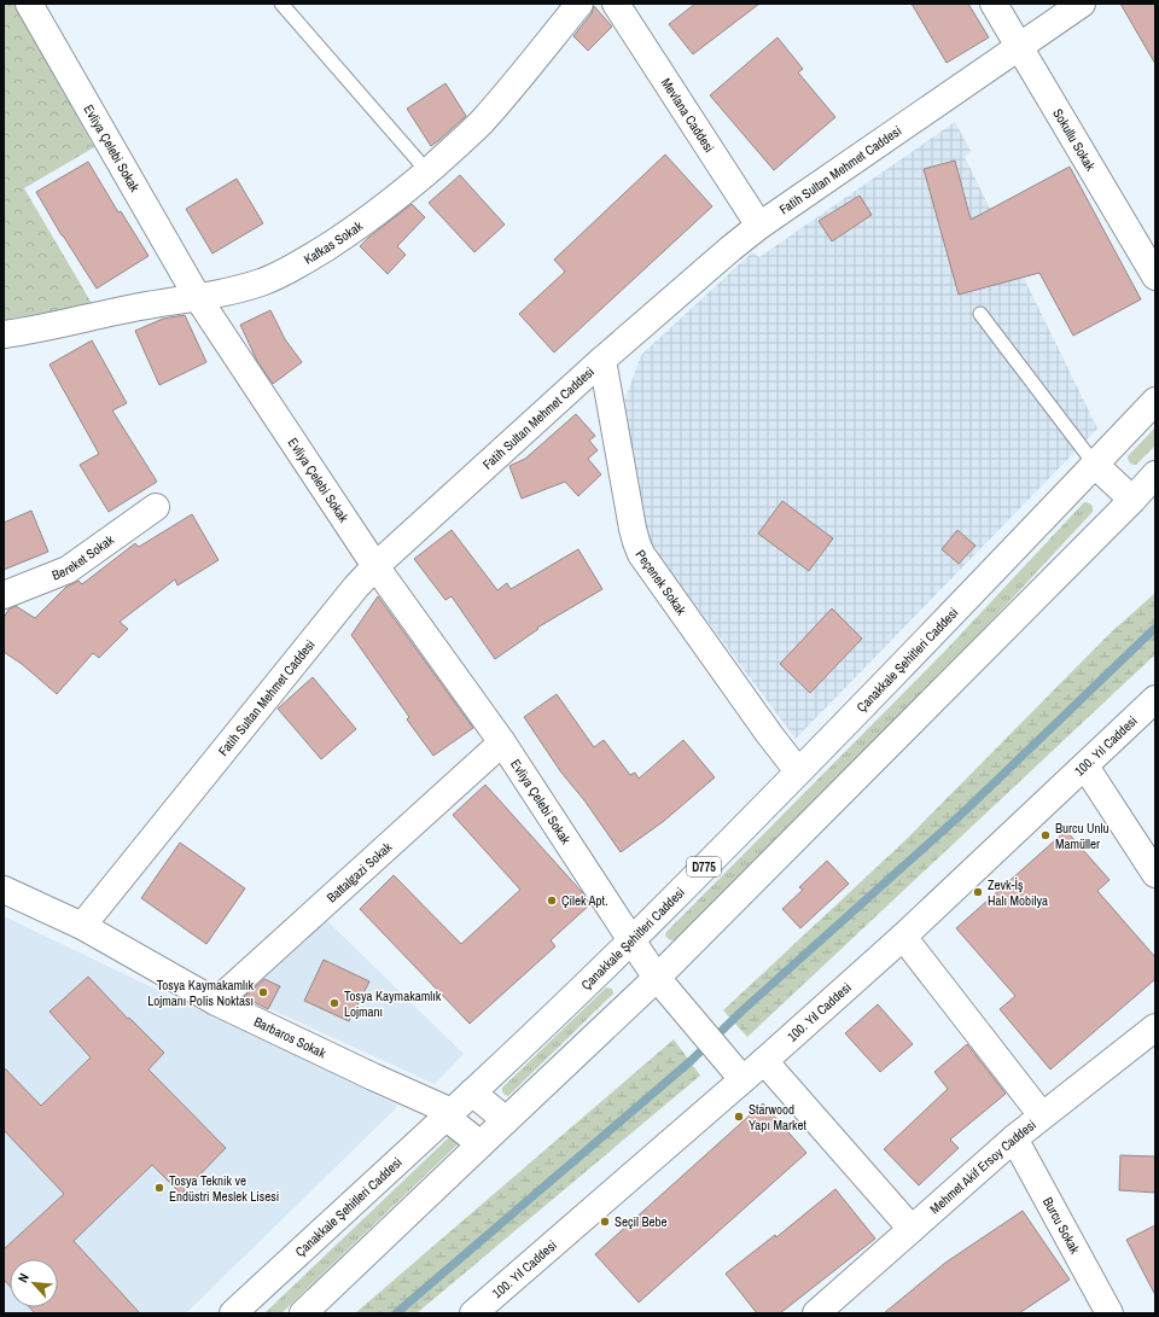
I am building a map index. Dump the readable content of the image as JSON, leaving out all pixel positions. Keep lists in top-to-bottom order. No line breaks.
{"streets":{"street":["Mevlana Caddesi","Sokullu Sokak","Evliya Çelebi Sokak","Fatih Sultan Mehmet Caddesi","Kafkas Sokak","Bereket Sokak","Peçenek Sokak","Çanakkale Şehitleri Caddesi","100. Yıl Caddesi","D775","Battalgazi Sokak","Barbaros Sokak","Mehmet Akif Ersoy Caddesi","Burcu Sokak"]},"crossings":[["Mevlana Caddesi","Fatih Sultan Mehmet Caddesi"],["Sokullu Sokak","Fatih Sultan Mehmet Caddesi"],["Evliya Çelebi Sokak","Fatih Sultan Mehmet Caddesi"],["Evliya Çelebi Sokak","Kafkas Sokak"],["Evliya Çelebi Sokak","Çanakkale Şehitleri Caddesi"],["Evliya Çelebi Sokak","100. Yıl Caddesi"],["Evliya Çelebi Sokak","Battalgazi Sokak"],["Fatih Sultan Mehmet Caddesi","Peçenek Sokak"],["Fatih Sultan Mehmet Caddesi","Barbaros Sokak"],["Peçenek Sokak","Çanakkale Şehitleri Caddesi"],["Çanakkale Şehitleri Caddesi","Barbaros Sokak"],["Battalgazi Sokak","Barbaros Sokak"],["Mehmet Akif Ersoy Caddesi","Burcu Sokak"]],"places":["Burcu Unlu Mamüller","Zevk-İş Halı Mobilya","Çilek Apt.","Tosya Kaymakamlık Lojmanı Polis Noktası","Tosya Kaymakamlık Lojmanı","Starwood Yapı Market","Tosya Teknik ve Endüstri Meslek Lisesi","Seçil Bebe"],"north":"top left"}
